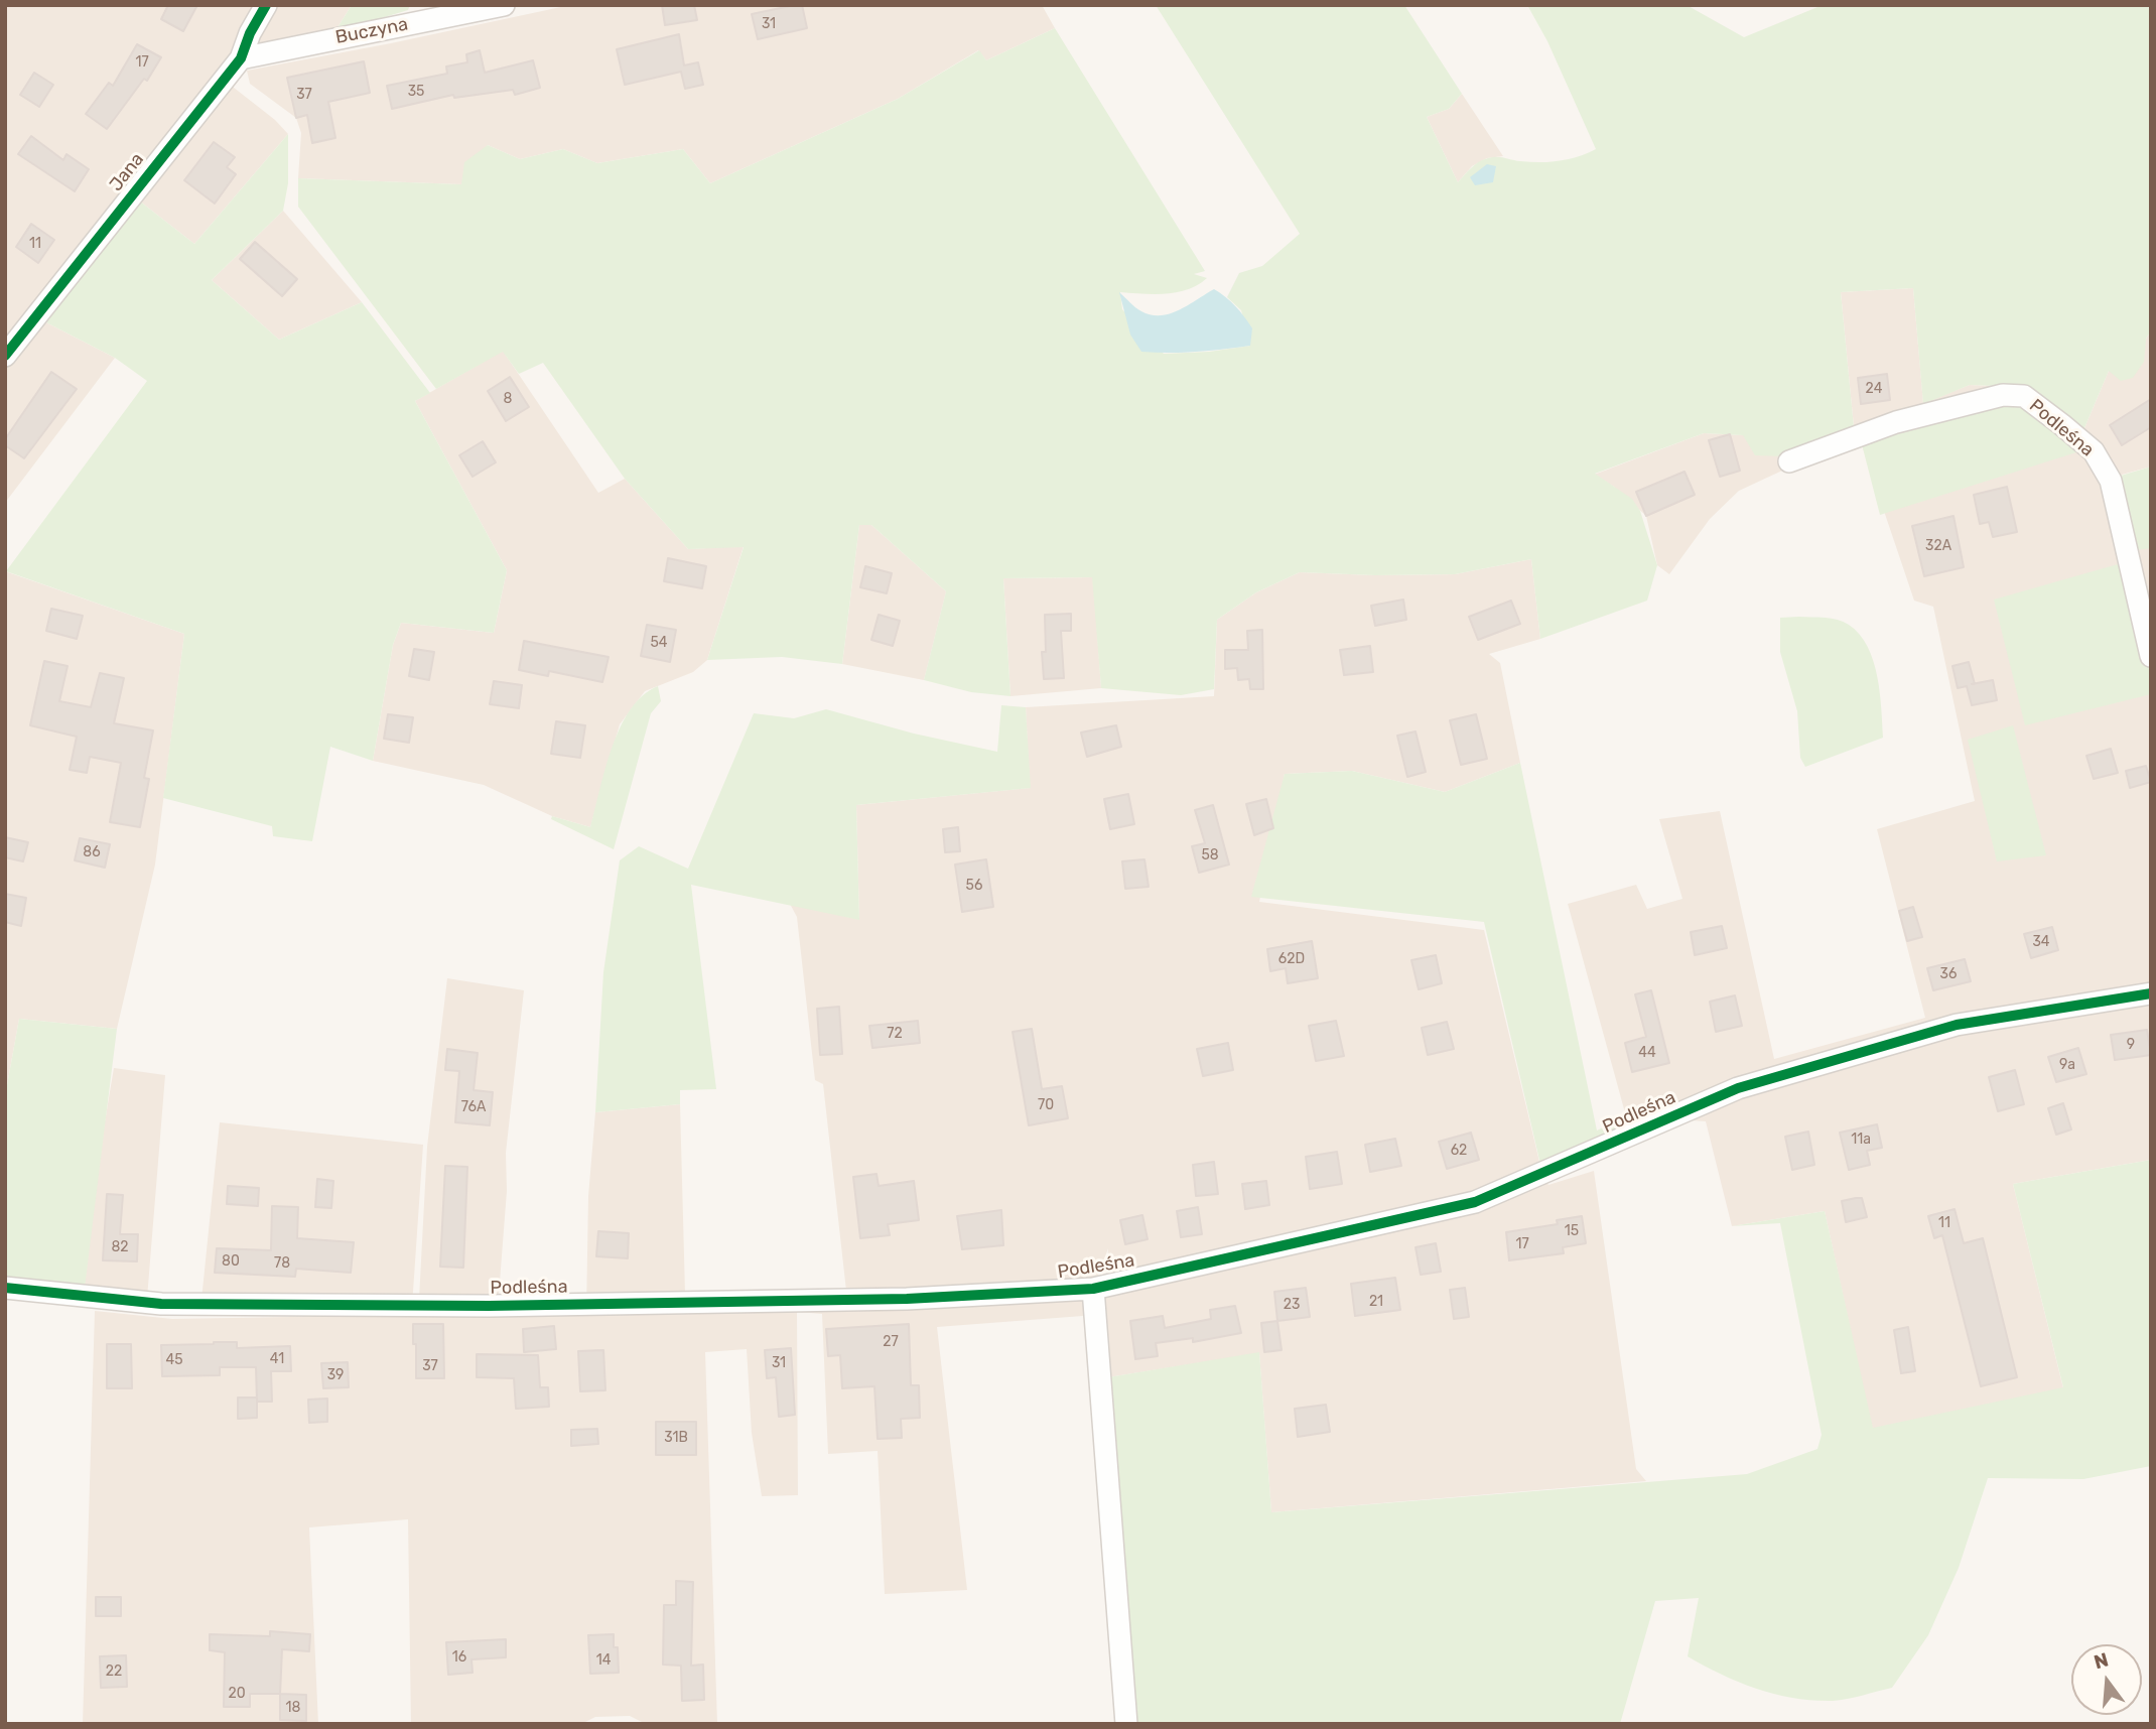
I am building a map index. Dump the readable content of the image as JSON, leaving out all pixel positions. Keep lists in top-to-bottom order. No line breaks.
{"streets":{"street":["Buczyna","Jana","Podleśna"]},"crossings":[["Buczyna","Jana"]],"house_numbers":["31","17","35","37","11","24","8","32A","54","86","58","56","34","62D","36","72","9","44","9a","70","76A","11a","62","11","15","17","82","80","78","21","23","27","41","45","31","37","39","31B","16","14","22","20","18"],"north":"top"}
